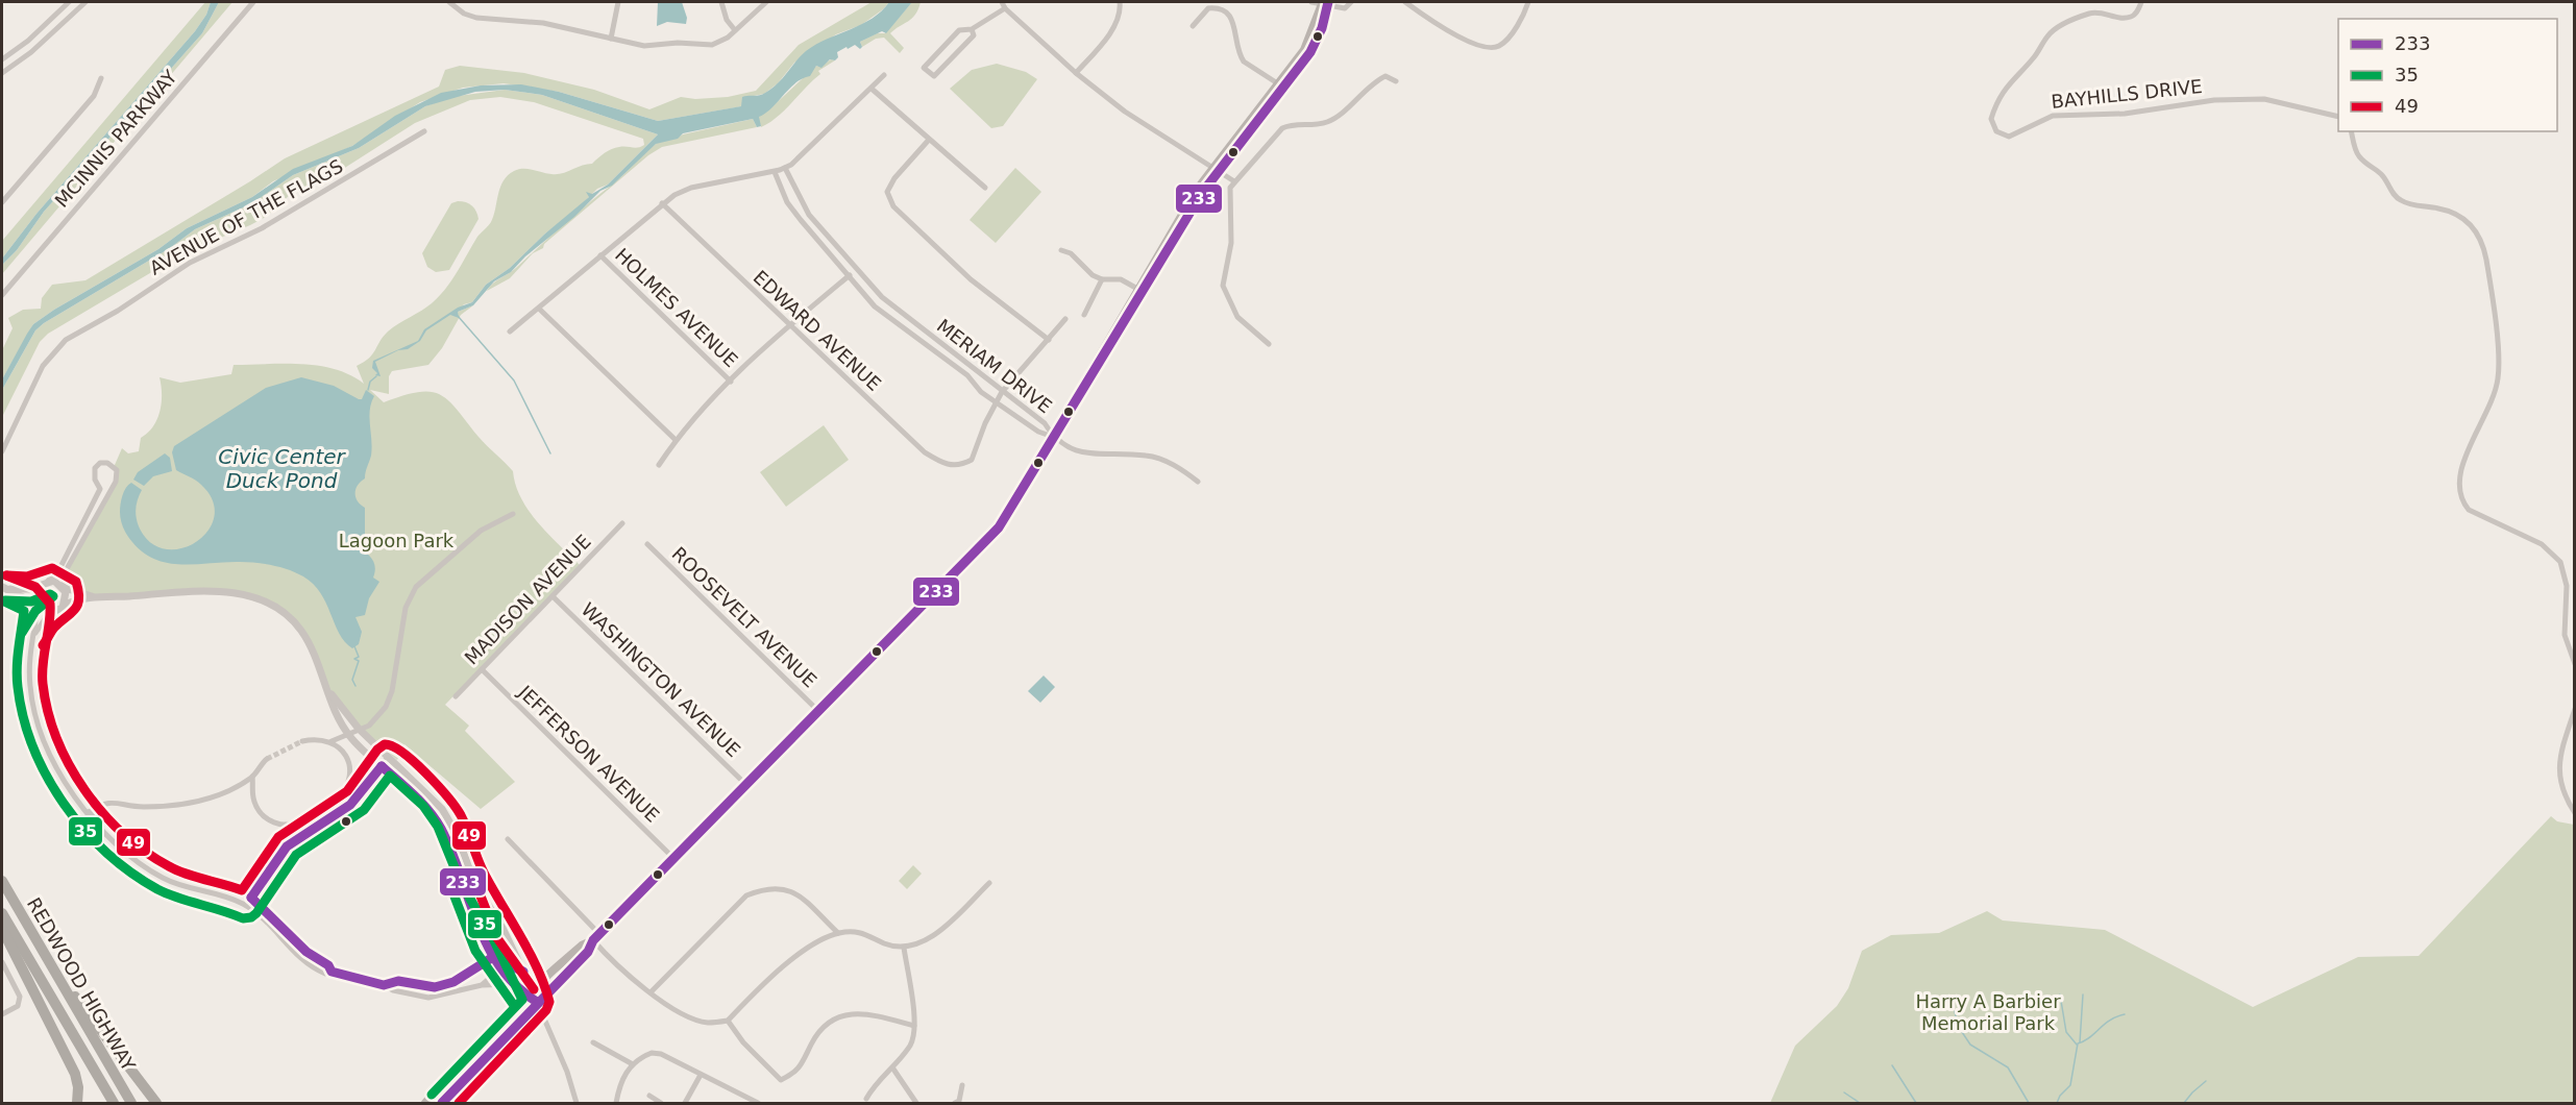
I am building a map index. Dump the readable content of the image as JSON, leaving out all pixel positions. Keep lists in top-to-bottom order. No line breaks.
{"streets":{"highway":["REDWOOD HIGHWAY"],"street":["BAYHILLS DRIVE","MCINNIS PARKWAY","AVENUE OF THE FLAGS","HOLMES AVENUE","EDWARD AVENUE","MERIAM DRIVE","MADISON AVENUE","ROOSEVELT AVENUE","WASHINGTON AVENUE","JEFFERSON AVENUE"]},"crossings":[["EDWARD AVENUE","MERIAM DRIVE"],["MADISON AVENUE","WASHINGTON AVENUE"],["MADISON AVENUE","JEFFERSON AVENUE"]],"water":["Civic Center Duck Pond"],"parks":["Lagoon Park","Harry A Barbier Memorial Park"],"lines":["transit line 233","transit line 49","transit line 35"],"legend":["233","35","49"]}
